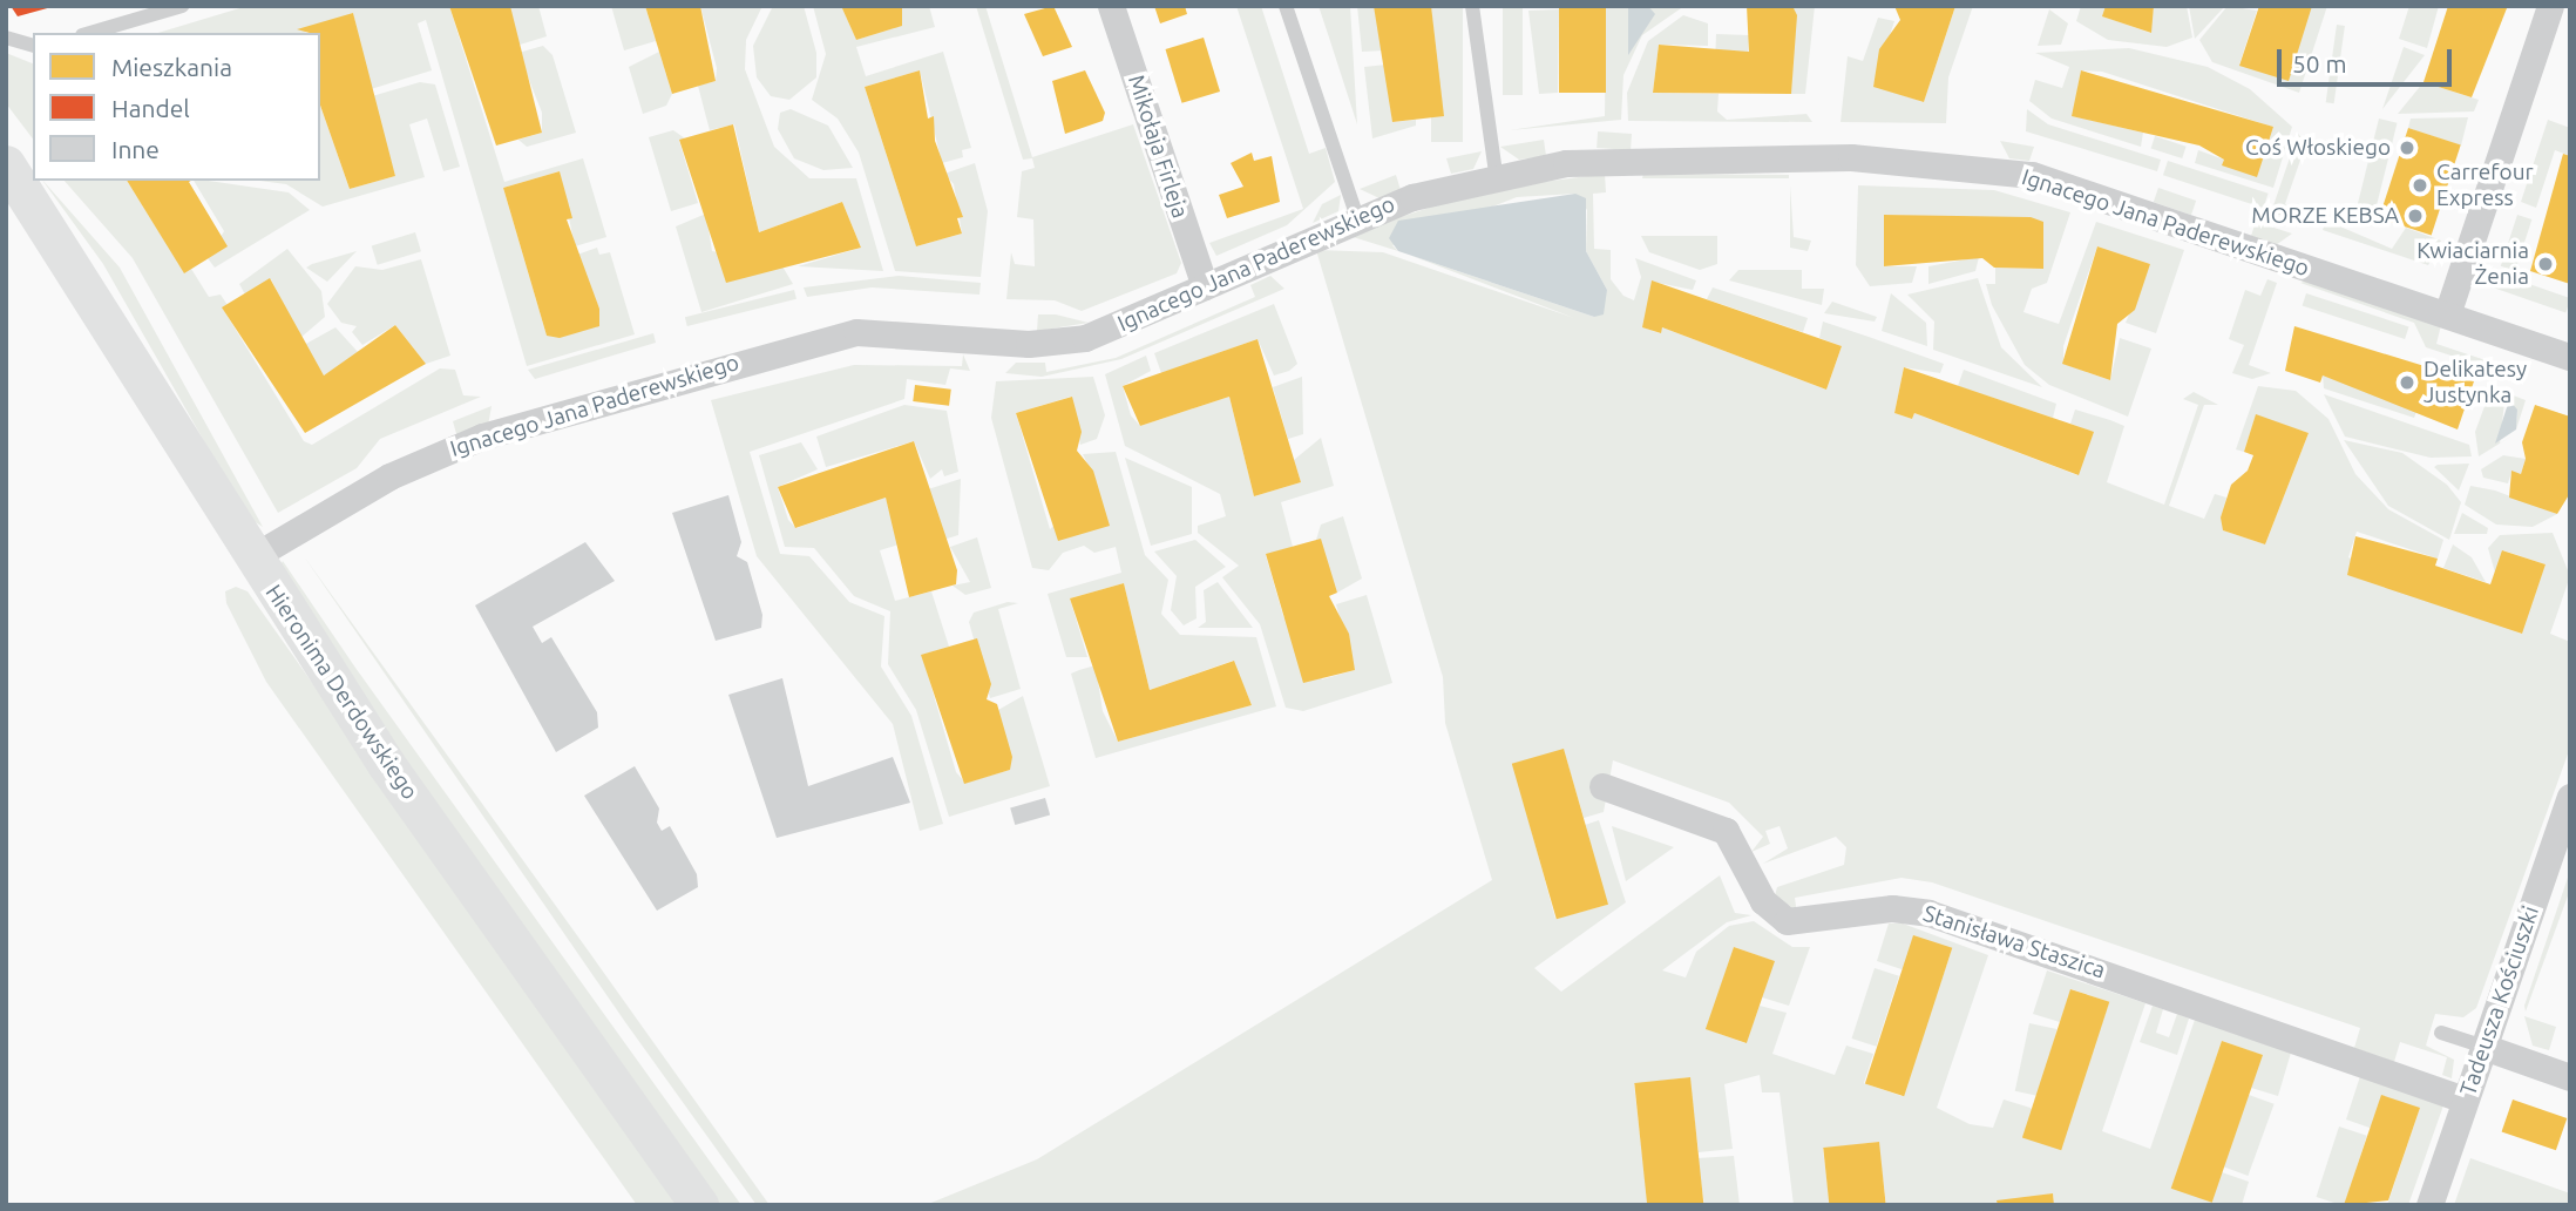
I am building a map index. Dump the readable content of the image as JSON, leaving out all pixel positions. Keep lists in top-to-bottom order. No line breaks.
{"streets":{"main road":["Hieronima Derdowskiego"],"street":["Mikołaja Firleja","Ignacego Jana Paderewskiego","Stanisława Staszica","Tadeusza Kościuszki"]},"crossings":[["Mikołaja Firleja","Ignacego Jana Paderewskiego"],["Ignacego Jana Paderewskiego","Hieronima Derdowskiego"],["Stanisława Staszica","Tadeusza Kościuszki"]],"places":["Coś Włoskiego","Carrefour Express","MORZE KEBSA","Kwiaciarnia Żenia","Delikatesy Justynka"],"legend":["Mieszkania","Handel","Inne"],"scale_bar":"50 m"}
